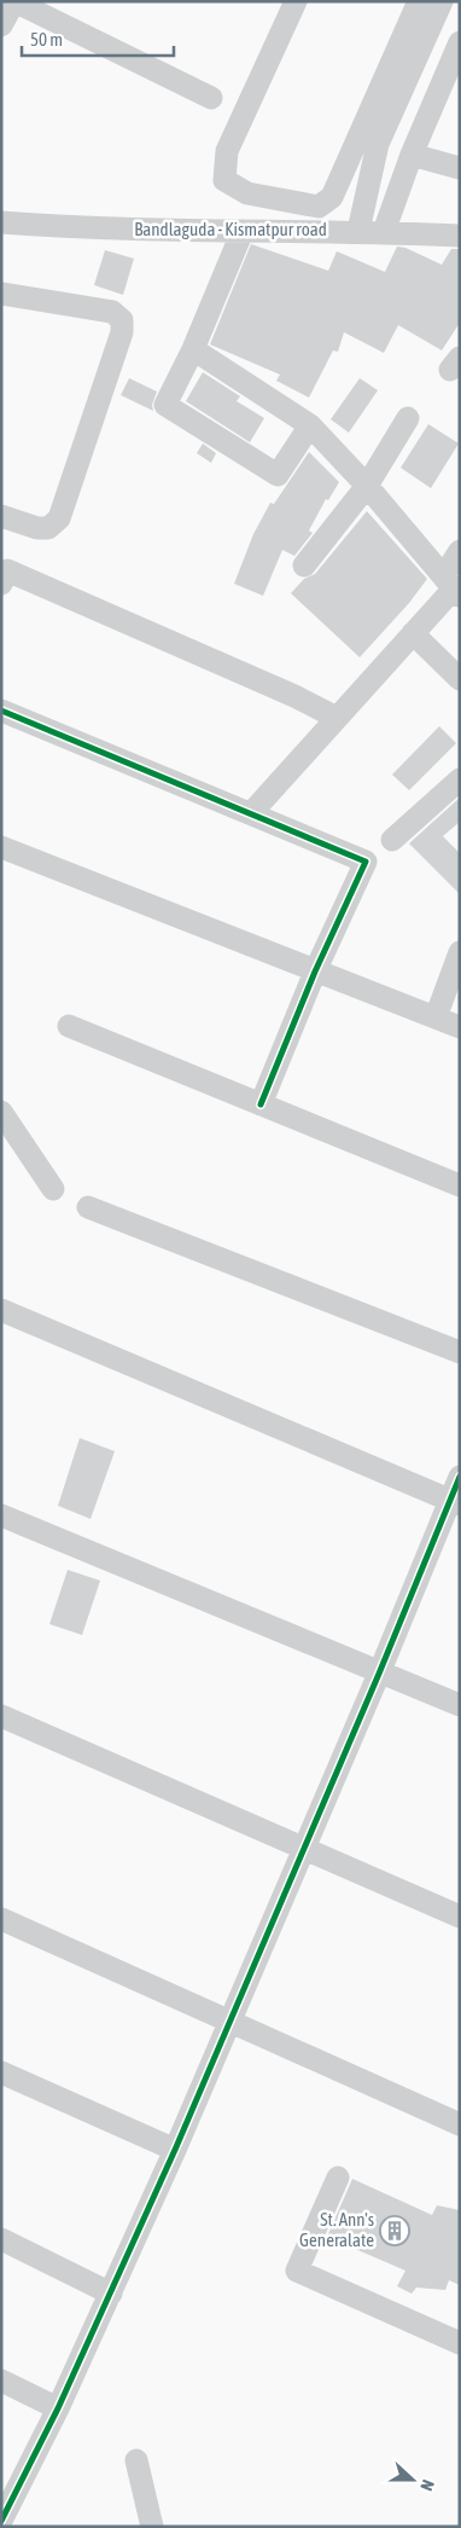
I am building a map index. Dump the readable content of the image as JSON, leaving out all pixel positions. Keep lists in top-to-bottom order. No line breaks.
{"streets":{"street":["Bandlaguda - Kismatpur road"]},"places":{"building":["St. Ann's Generalate"]},"scale_bar":"50 m","north":"right"}
